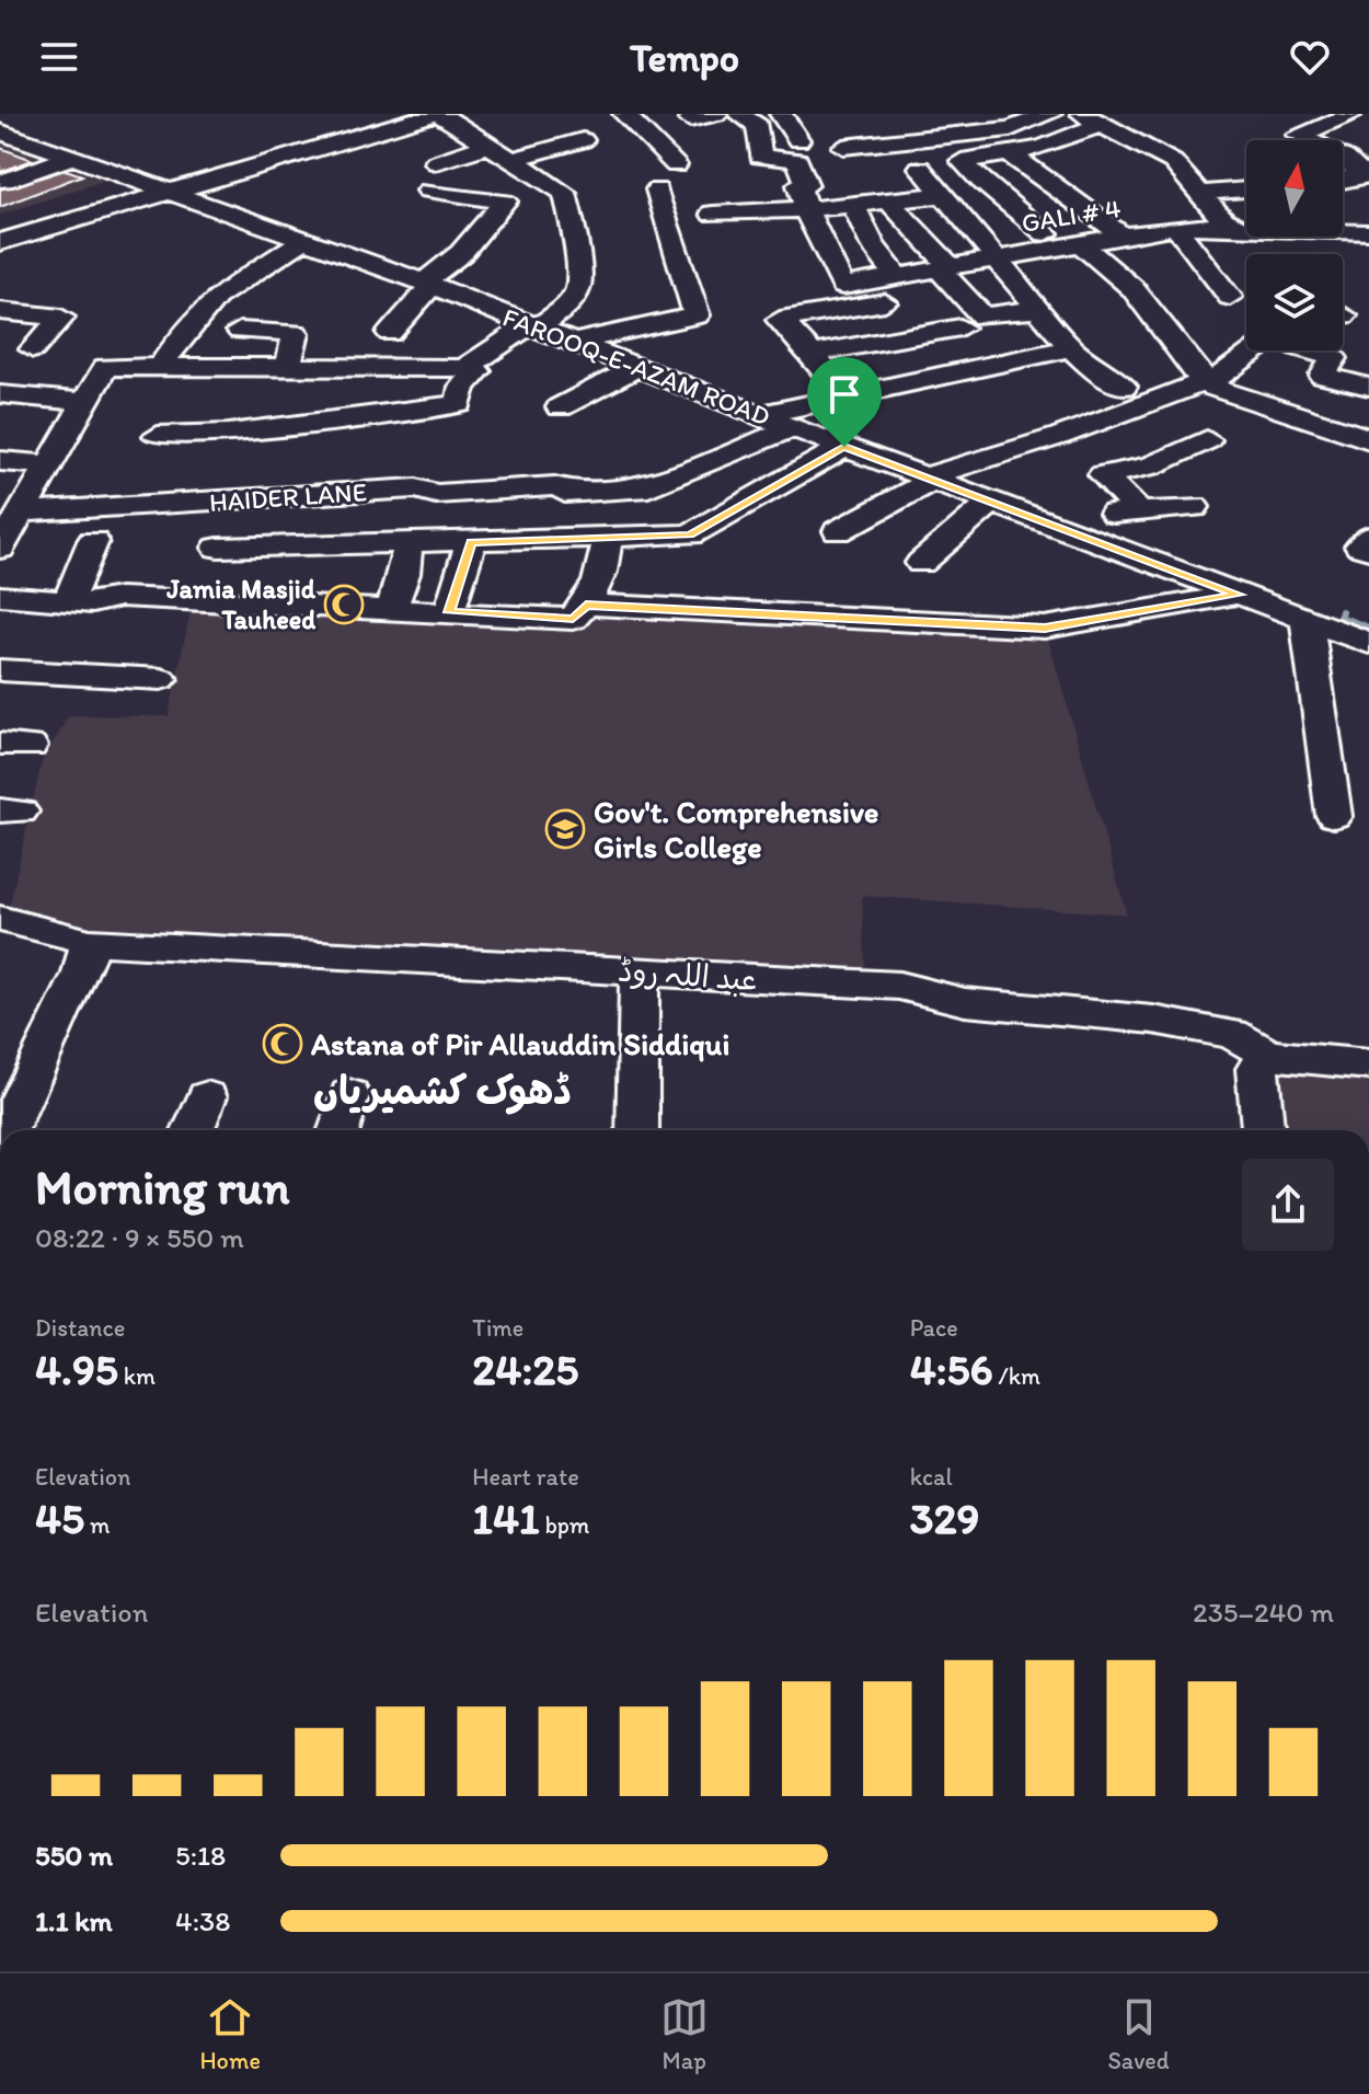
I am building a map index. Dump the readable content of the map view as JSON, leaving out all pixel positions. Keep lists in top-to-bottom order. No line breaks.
{"streets":{"street":["GALI # 4","FAROOQ-E-AZAM ROAD","HAIDER LANE","عبد اللہ روڈ"]},"crossings":[["FAROOQ-E-AZAM ROAD","HAIDER LANE"]],"districts":["ڈھوک کشمیریاں"],"places":{"mosque":["Jamia Masjid Tauheed","Astana of Pir Allauddin Siddiqui"],"school or university":["Gov't. Comprehensive Girls College"]},"north":"top","page":{"header":"Tempo","heading":["Morning run","08:22 · 9 × 550 m"],"stats":[["Distance","4.95 km"],["Time","24:25"],["Pace","4:56 /km"],["Elevation","45 m"],["Heart rate","141 bpm"],["kcal","329"]],"chart":["Elevation","235–240 m"],"list":[{"name":"550 m","note":"5:18"},{"name":"1.1 km","note":"4:38"}],"tabs":["Home","Map","Saved"]}}
